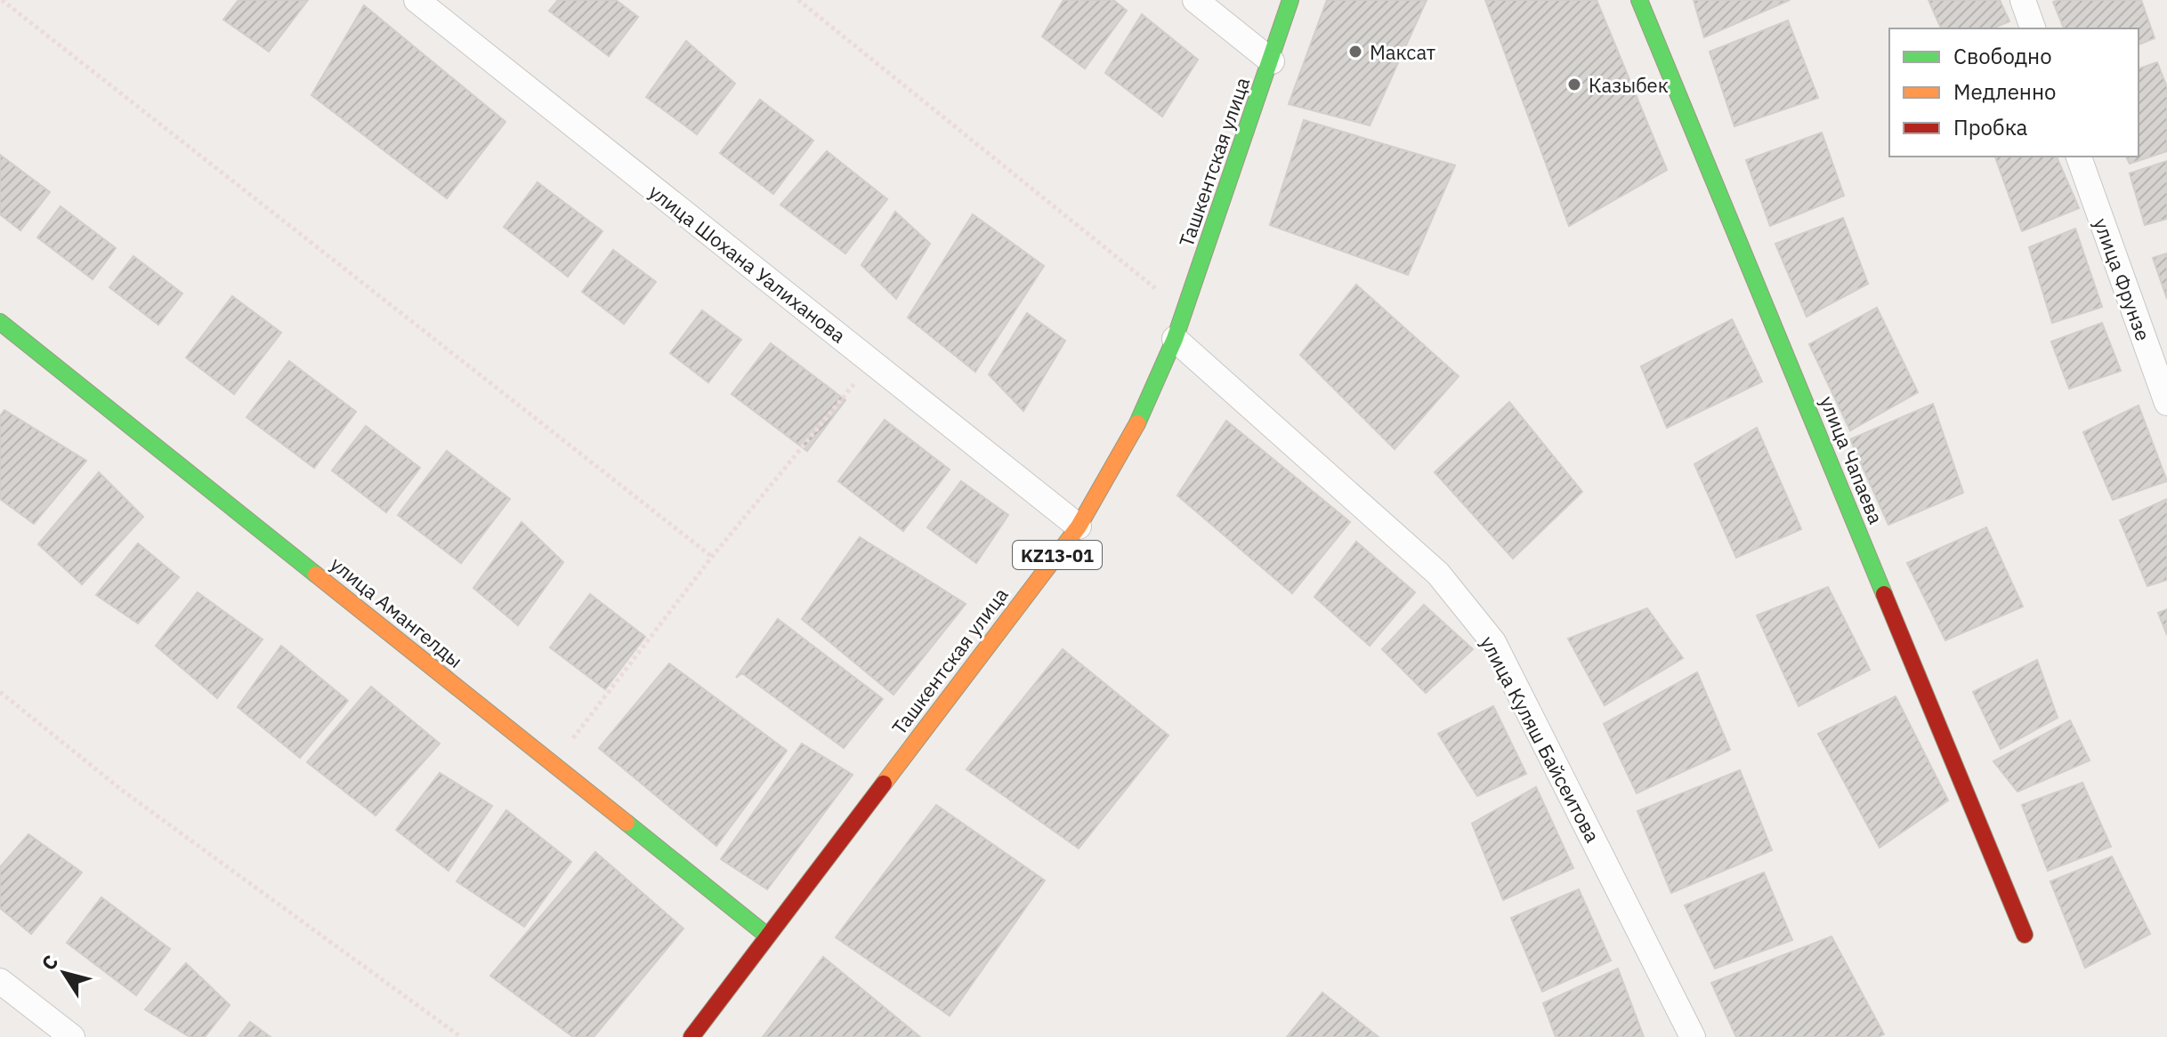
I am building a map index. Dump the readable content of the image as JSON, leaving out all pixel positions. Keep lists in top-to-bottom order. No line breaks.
{"streets":{"street":["Ташкентская улица","улица Шохана Уалиханова","улица Фрунзе","улица Чапаева","KZ13-01","улица Амангелды","улица Куляш Байсеитова"]},"crossings":[["Ташкентская улица","улица Шохана Уалиханова"],["Ташкентская улица","улица Амангелды"],["Ташкентская улица","улица Куляш Байсеитова"]],"places":["Максат","Казыбек"],"legend":["Свободно","Медленно","Пробка"],"north":"top left"}
